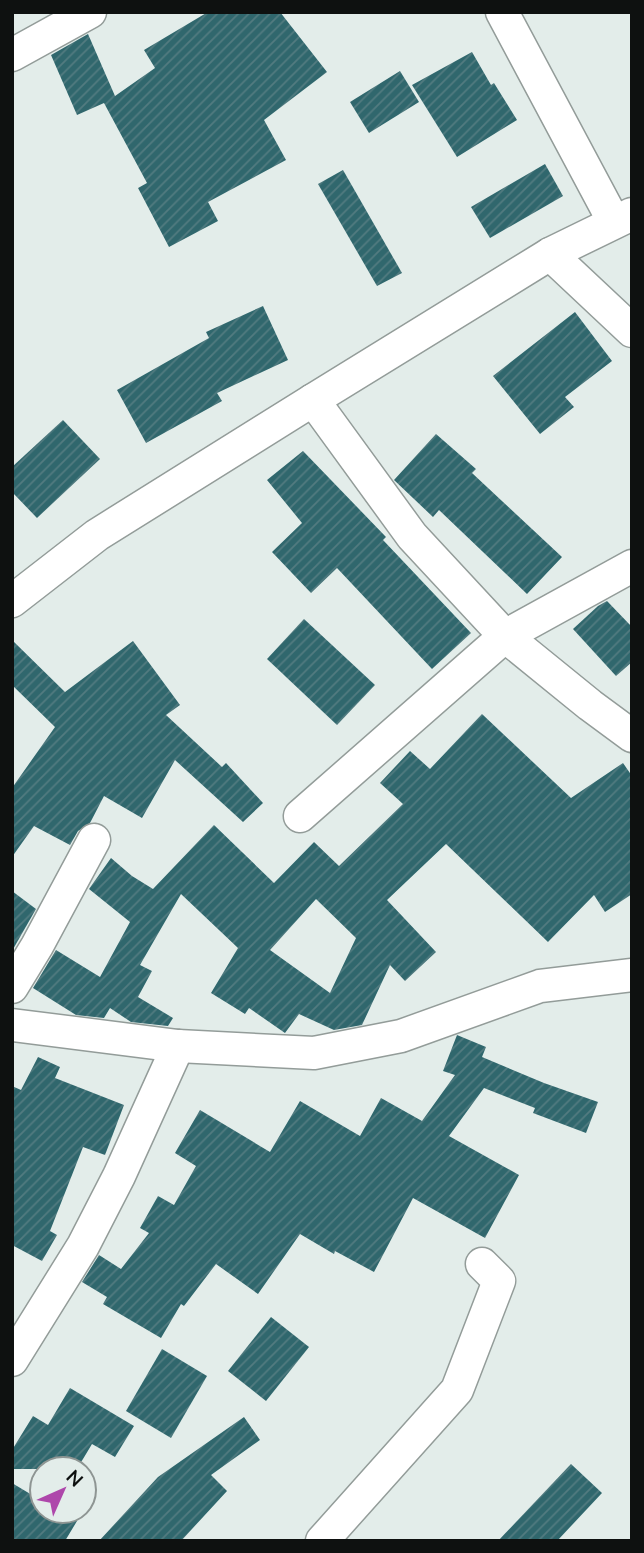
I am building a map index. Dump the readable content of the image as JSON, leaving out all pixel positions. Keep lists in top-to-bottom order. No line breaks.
{"north":"top right"}
